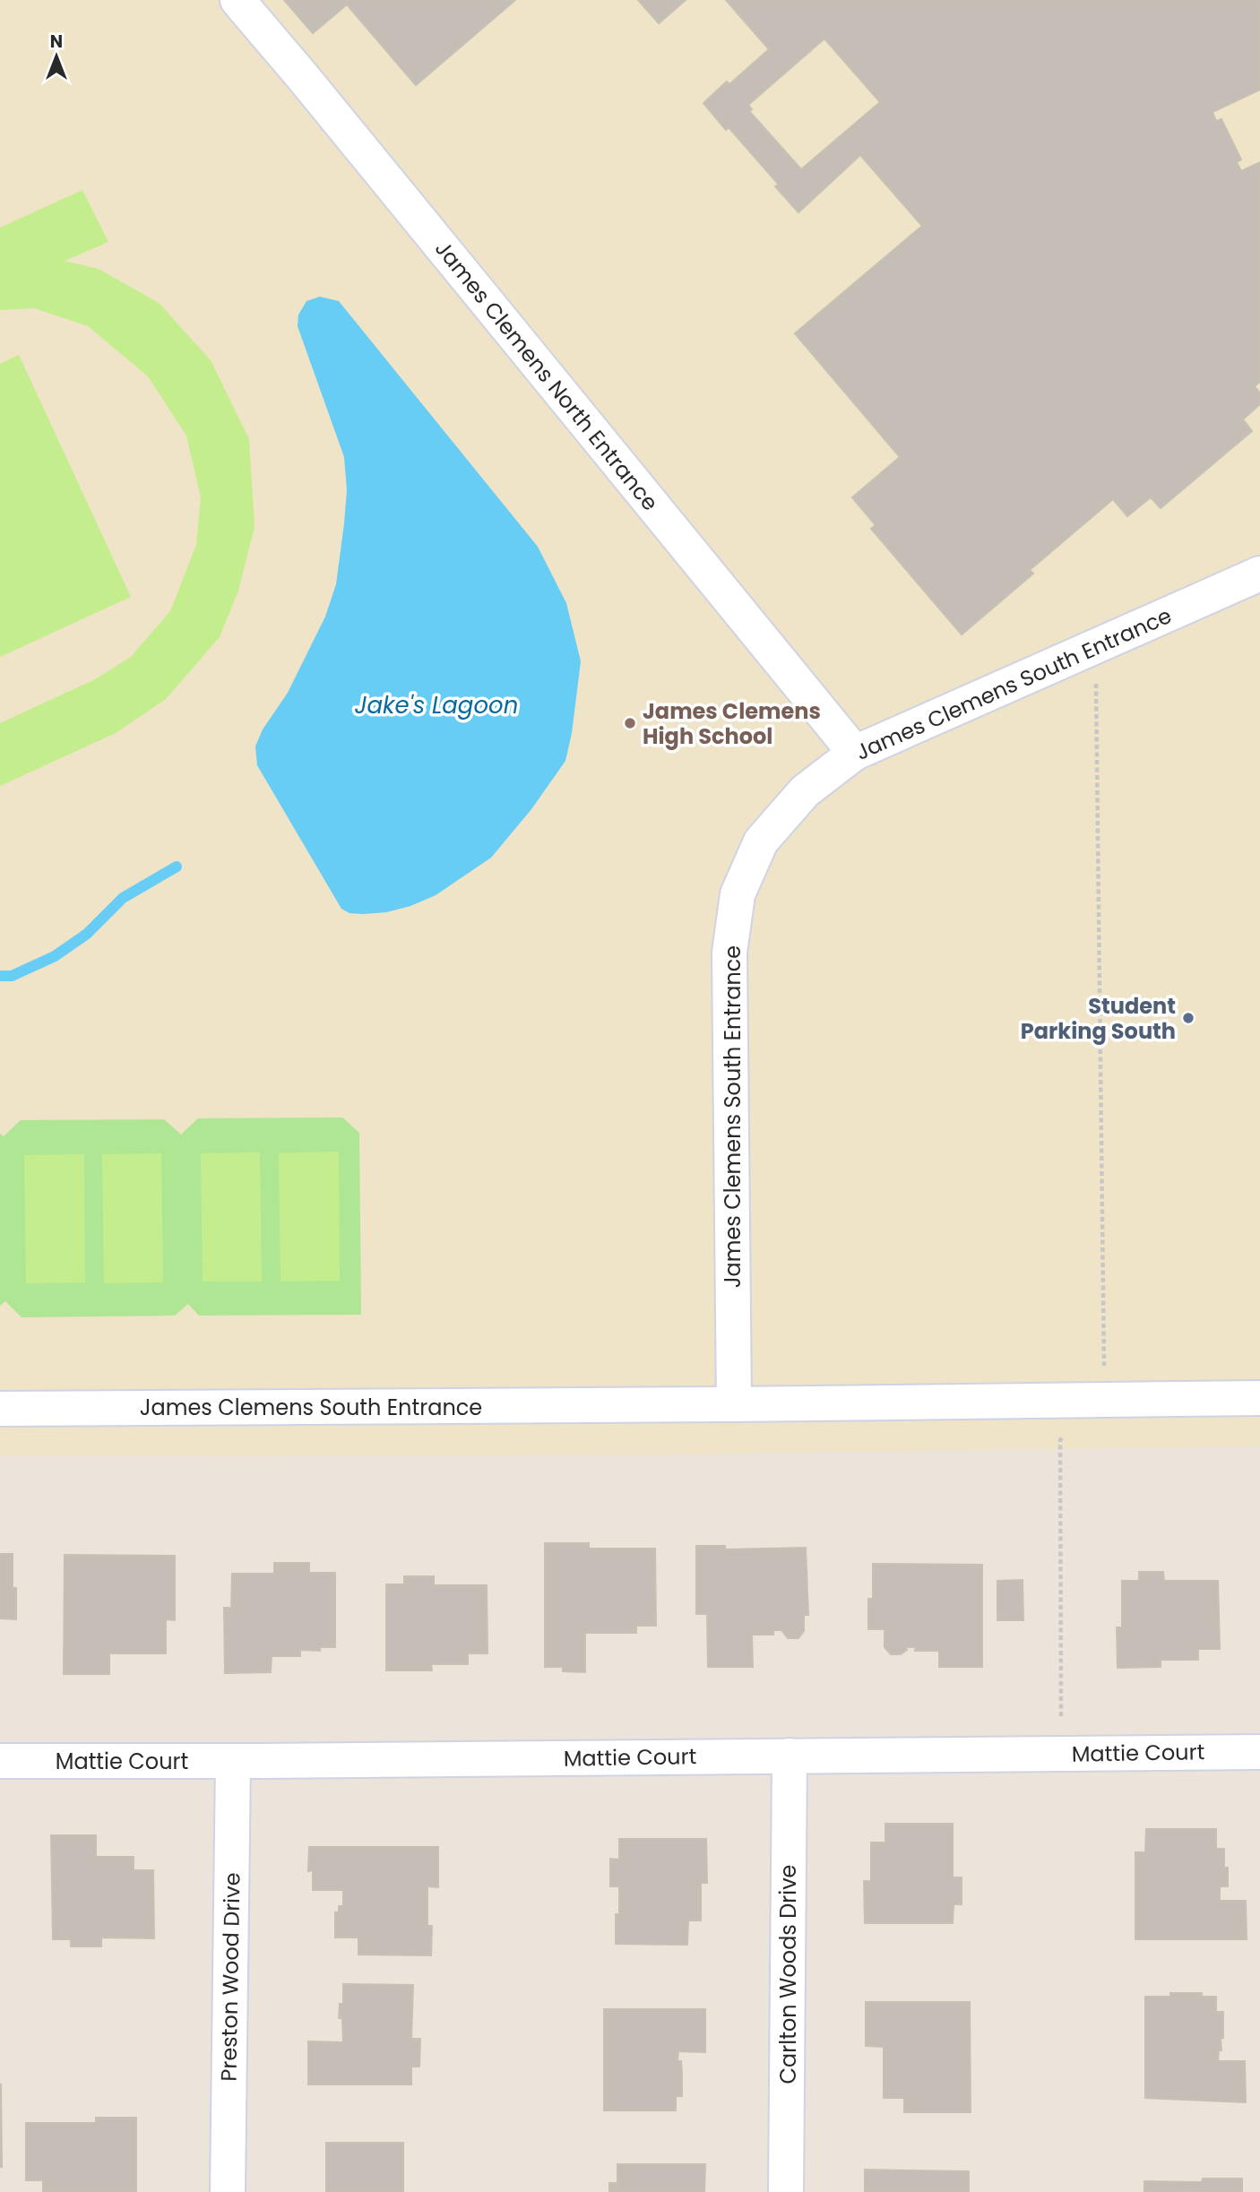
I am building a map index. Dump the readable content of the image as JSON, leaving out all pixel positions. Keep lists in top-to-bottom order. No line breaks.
{"streets":{"street":["James Clemens North Entrance","James Clemens South Entrance","Mattie Court","Carlton Woods Drive","Preston Wood Drive"]},"crossings":[["James Clemens North Entrance","James Clemens South Entrance"],["Mattie Court","Carlton Woods Drive"],["Mattie Court","Preston Wood Drive"]],"water":["Jake's Lagoon"],"places":["James Clemens High School","Student Parking South"],"north":"top"}
